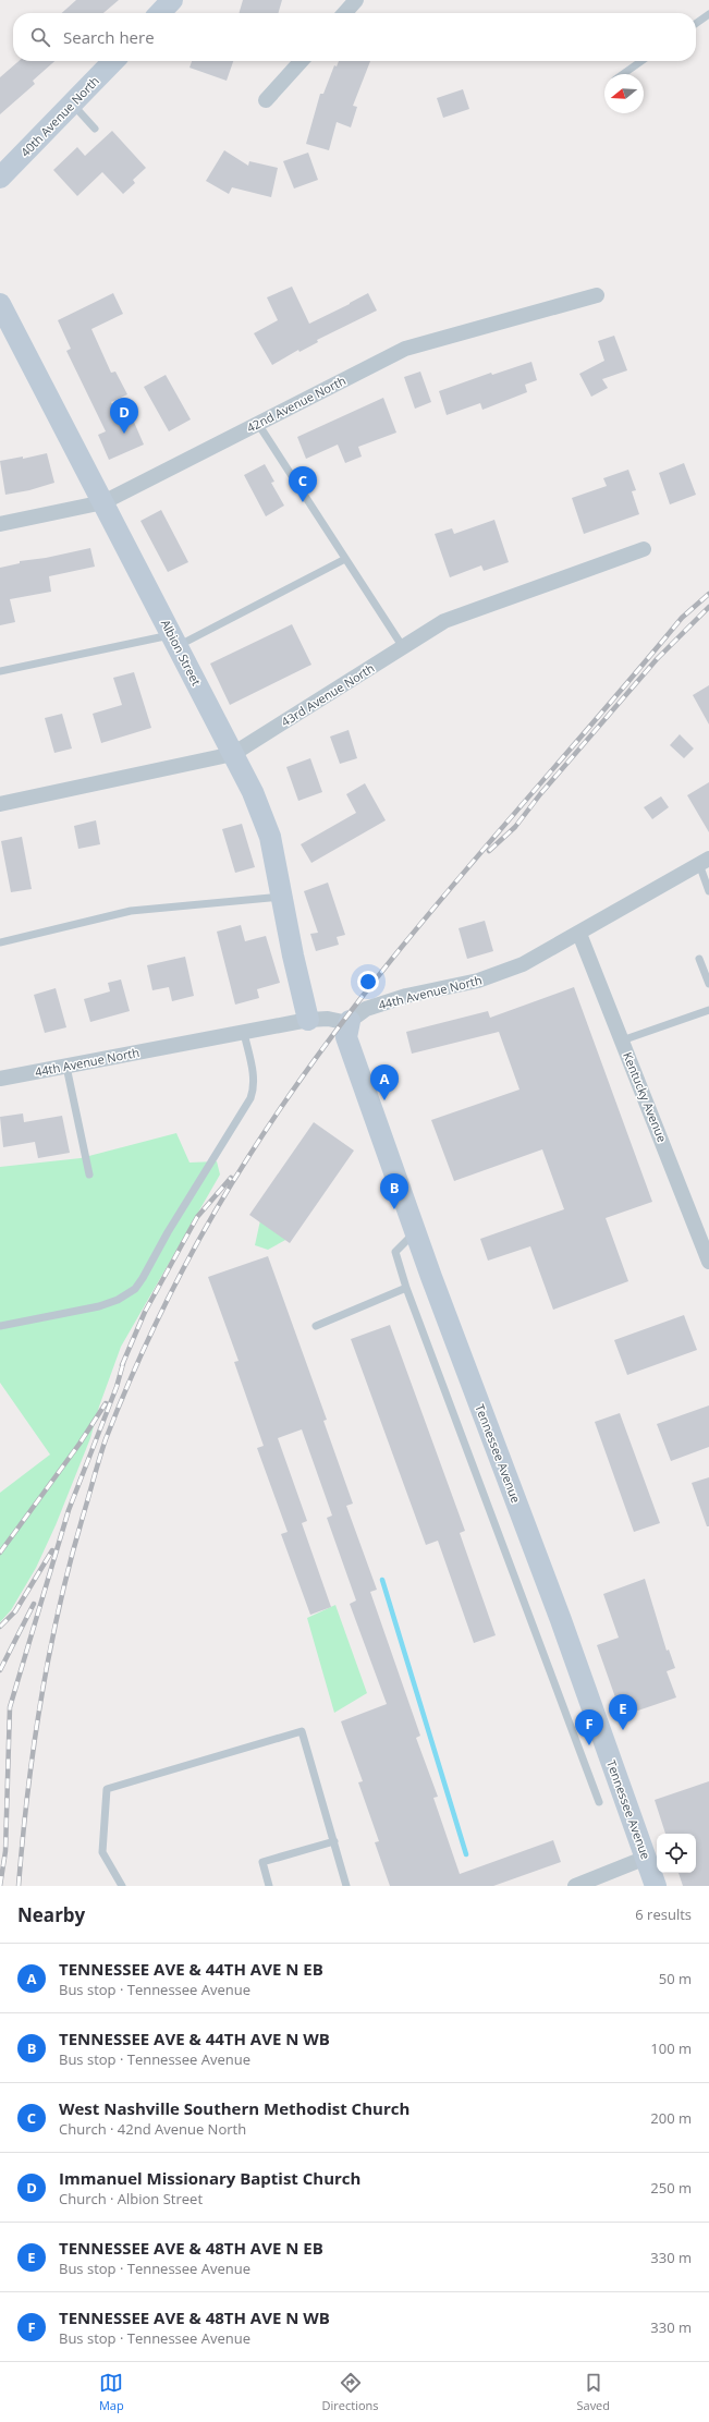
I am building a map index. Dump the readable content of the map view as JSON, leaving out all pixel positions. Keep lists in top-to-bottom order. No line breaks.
{"streets":{"street":["40th Avenue North","42nd Avenue North","Albion Street","43rd Avenue North","44th Avenue North","Kentucky Avenue","Tennessee Avenue"]},"crossings":[["42nd Avenue North","Albion Street"],["Albion Street","43rd Avenue North"],["Albion Street","44th Avenue North"],["44th Avenue North","Kentucky Avenue"],["44th Avenue North","Tennessee Avenue"]],"north":"left","page":{"search":"Search here","pins":["D","C","A","B","E","F"],"heading":["Nearby","6 results"],"list":[{"mark":"A","name":"TENNESSEE AVE & 44TH AVE N EB","note":"Bus stop · Tennessee Avenue","value":"50 m"},{"mark":"B","name":"TENNESSEE AVE & 44TH AVE N WB","note":"Bus stop · Tennessee Avenue","value":"100 m"},{"mark":"C","name":"West Nashville Southern Methodist Church","note":"Church · 42nd Avenue North","value":"200 m"},{"mark":"D","name":"Immanuel Missionary Baptist Church","note":"Church · Albion Street","value":"250 m"},{"mark":"E","name":"TENNESSEE AVE & 48TH AVE N EB","note":"Bus stop · Tennessee Avenue","value":"330 m"},{"mark":"F","name":"TENNESSEE AVE & 48TH AVE N WB","note":"Bus stop · Tennessee Avenue","value":"330 m"}],"nav":["Map","Directions","Saved"]}}
